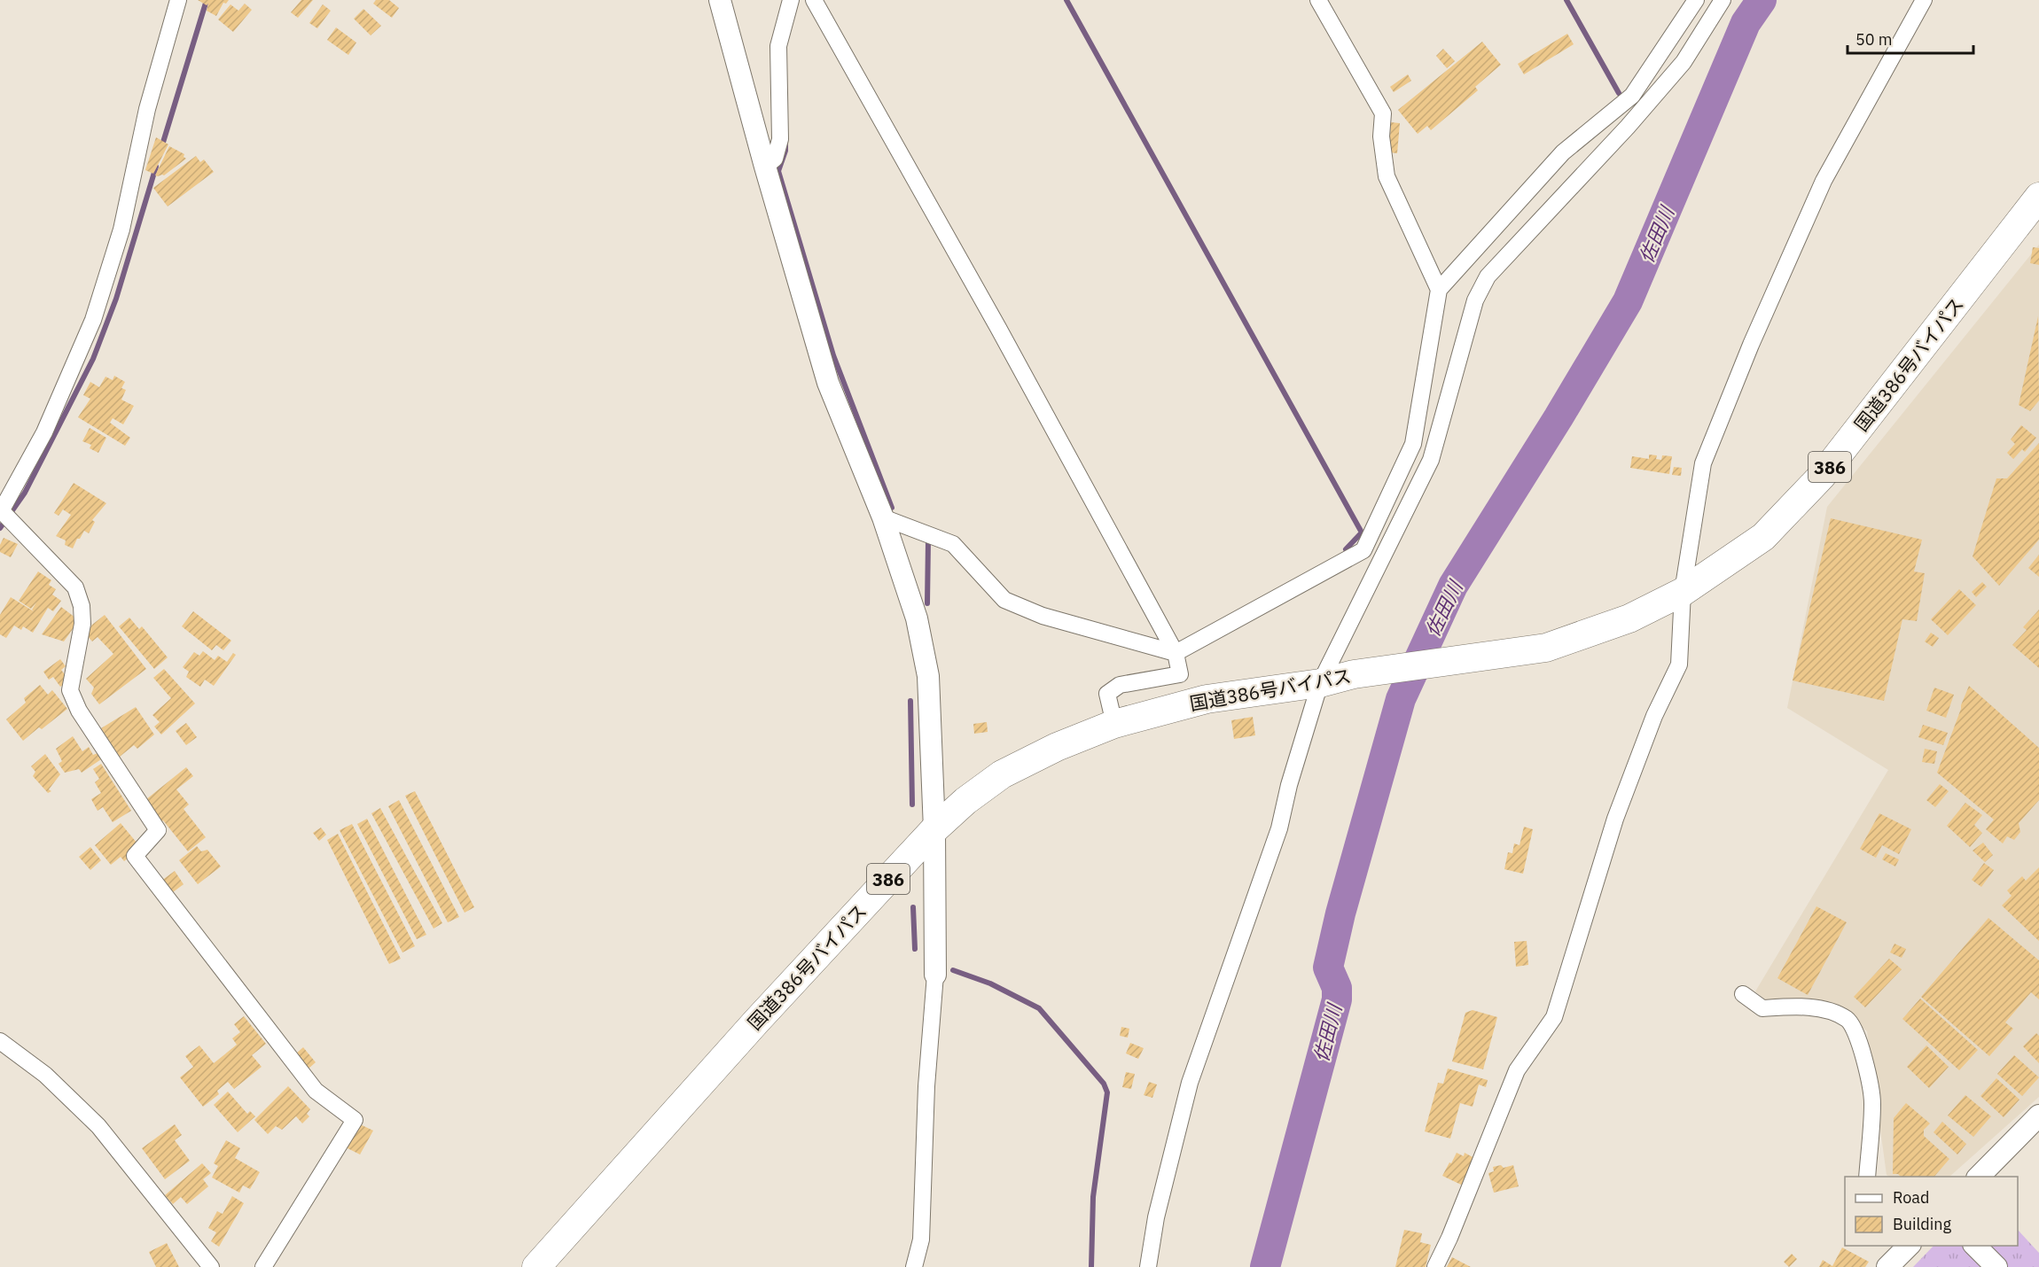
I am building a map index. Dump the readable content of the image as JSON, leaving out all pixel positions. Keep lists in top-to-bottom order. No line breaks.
{"streets":{"highway":["国道386号バイパス","386"]},"water":["佐田川"],"legend":["Road","Building"],"scale_bar":"50 m"}
